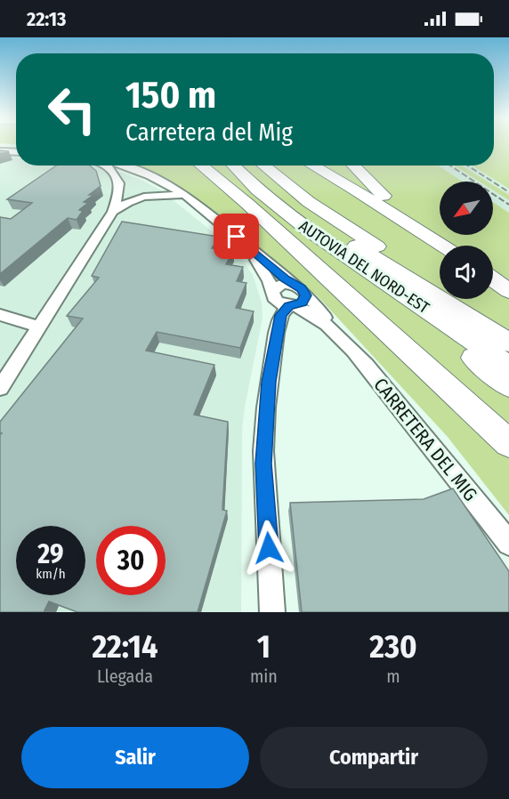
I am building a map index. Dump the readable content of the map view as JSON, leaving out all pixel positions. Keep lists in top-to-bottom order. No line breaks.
{"streets":{"highway":["AUTOVIA DEL NORD-EST"],"street":["CARRETERA DEL MIG"]},"north":"bottom left","page":{"status":"22:13","turn":["150 m","Carretera del Mig"],"speed":"29 km/h","limit":"30","eta":["22:14","Llegada","1","min","230","m"],"buttons":["Salir","Compartir"]}}
